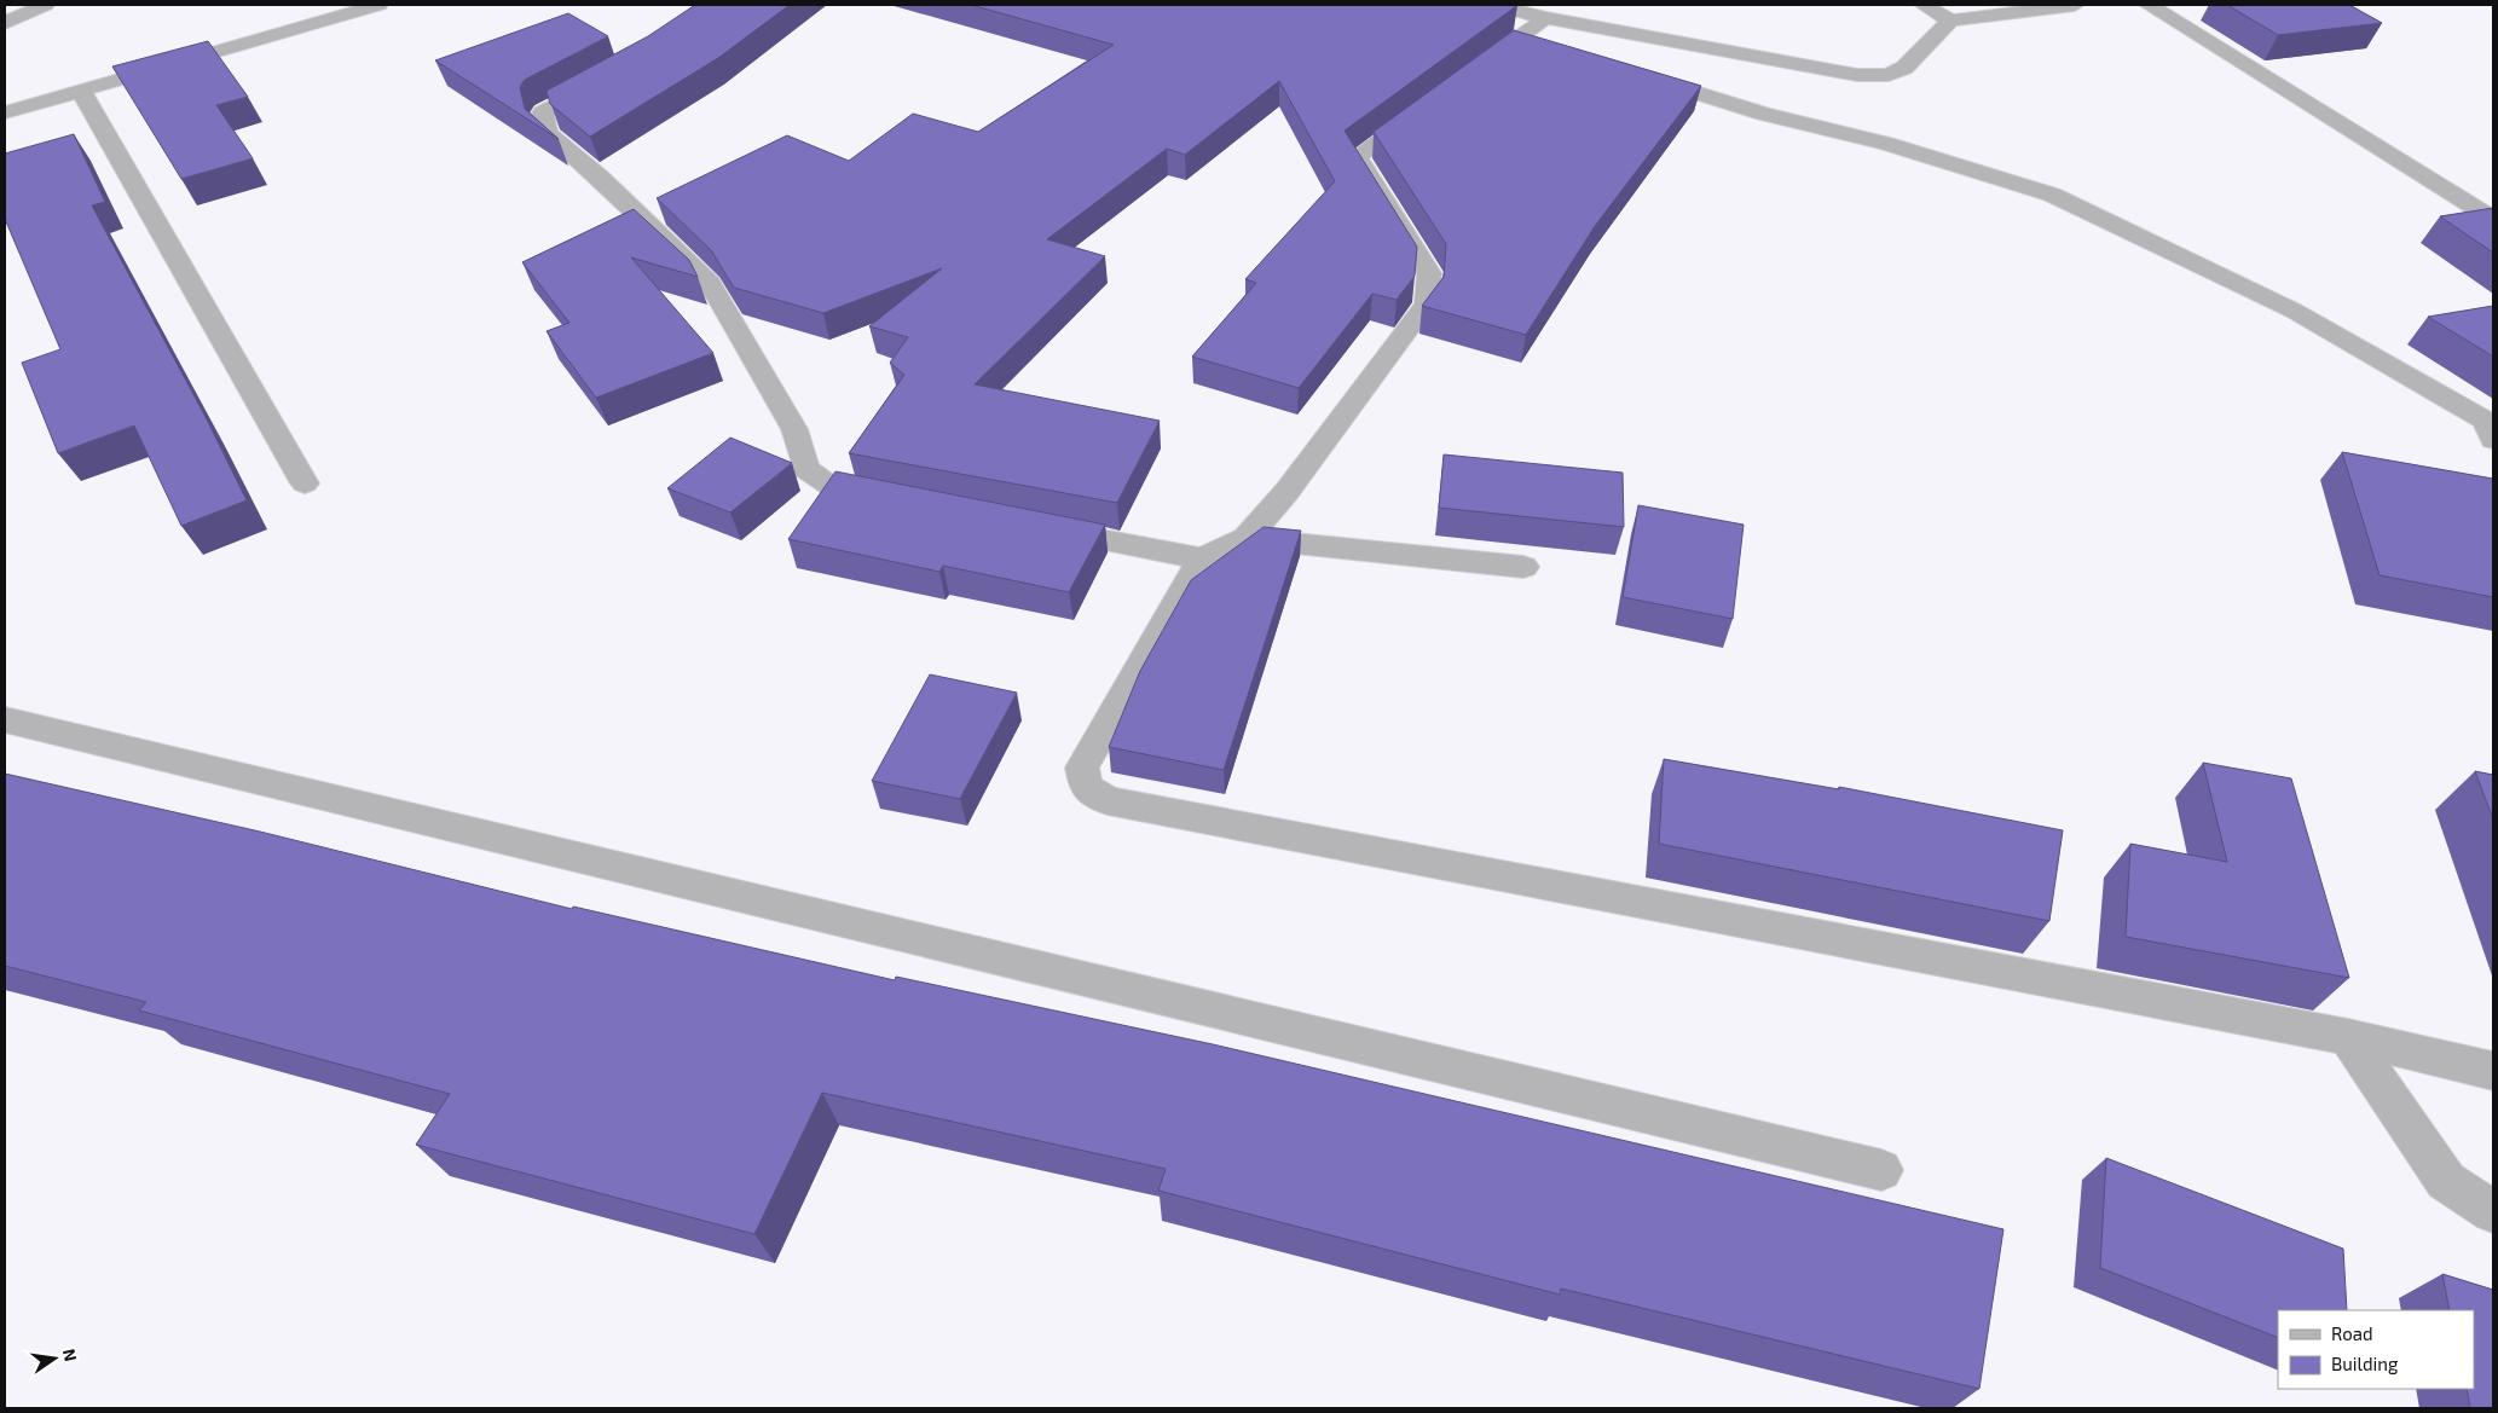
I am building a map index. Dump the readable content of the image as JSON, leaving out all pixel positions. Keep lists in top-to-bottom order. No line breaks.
{"legend":["Road","Building"],"north":"right"}
